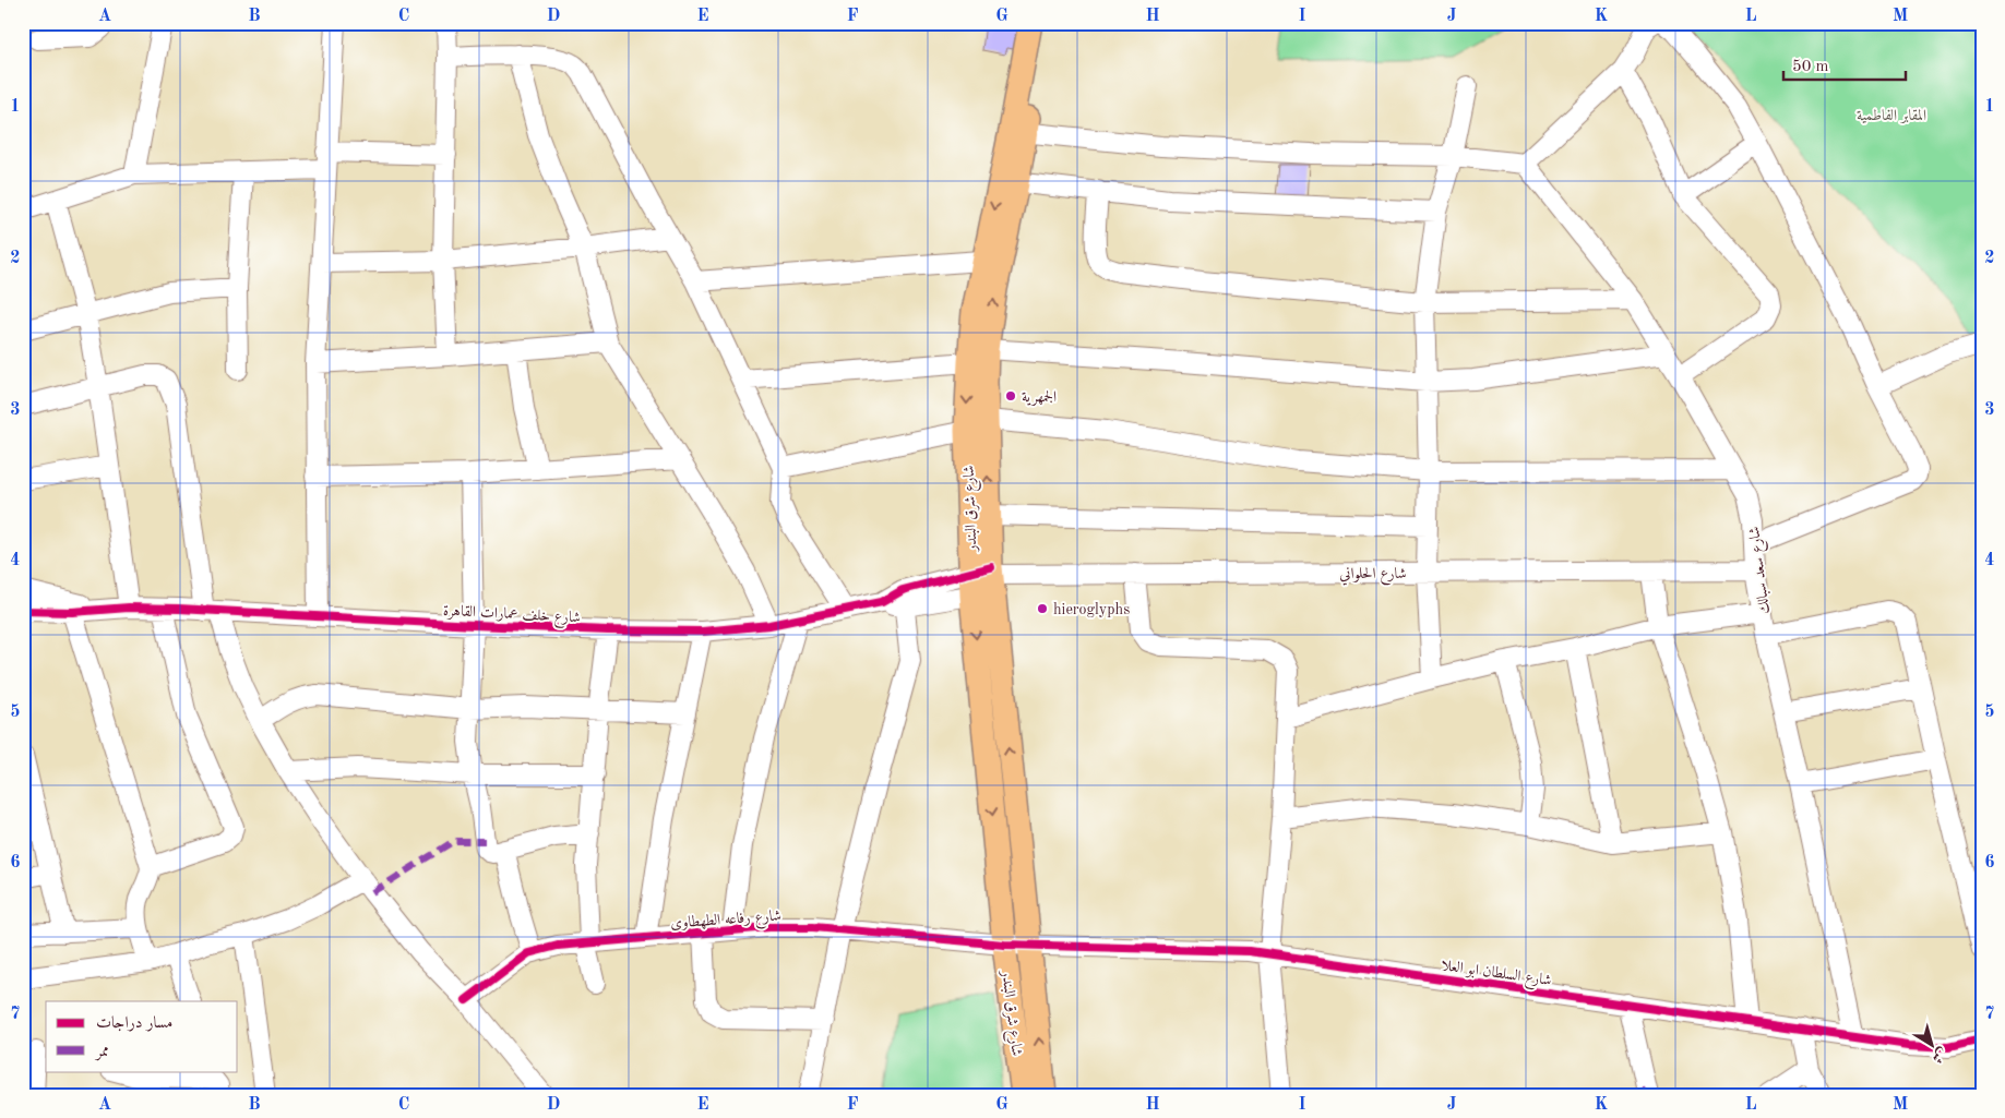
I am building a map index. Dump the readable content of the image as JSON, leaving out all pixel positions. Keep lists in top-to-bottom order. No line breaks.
{"streets":{"main road":["شارع شرق البندر"],"street":["شارع سعد سبالك","شارع الحلواني","شارع خلف عمارات القاهرة","شارع رفاعه الطهطاوى","شارع السلطان ابو العلا"]},"crossings":[["شارع شرق البندر","شارع الحلواني"],["شارع شرق البندر","شارع خلف عمارات القاهرة"],["شارع شرق البندر","شارع رفاعه الطهطاوى"],["شارع شرق البندر","شارع السلطان ابو العلا"],["شارع سعد سبالك","شارع الحلواني"],["شارع سعد سبالك","شارع السلطان ابو العلا"],["شارع الحلواني","شارع خلف عمارات القاهرة"],["شارع رفاعه الطهطاوى","شارع السلطان ابو العلا"]],"parks":["المقابر الفاطمية"],"places":["الجمهرية","hieroglyphs"],"legend":["مسار دراجات","ممر"],"scale_bar":"50 m","north":"bottom right","grid":{"columns":["A","B","C","D","E","F","G","H","I","J","K","L","M"],"rows":["1","2","3","4","5","6","7"]}}
